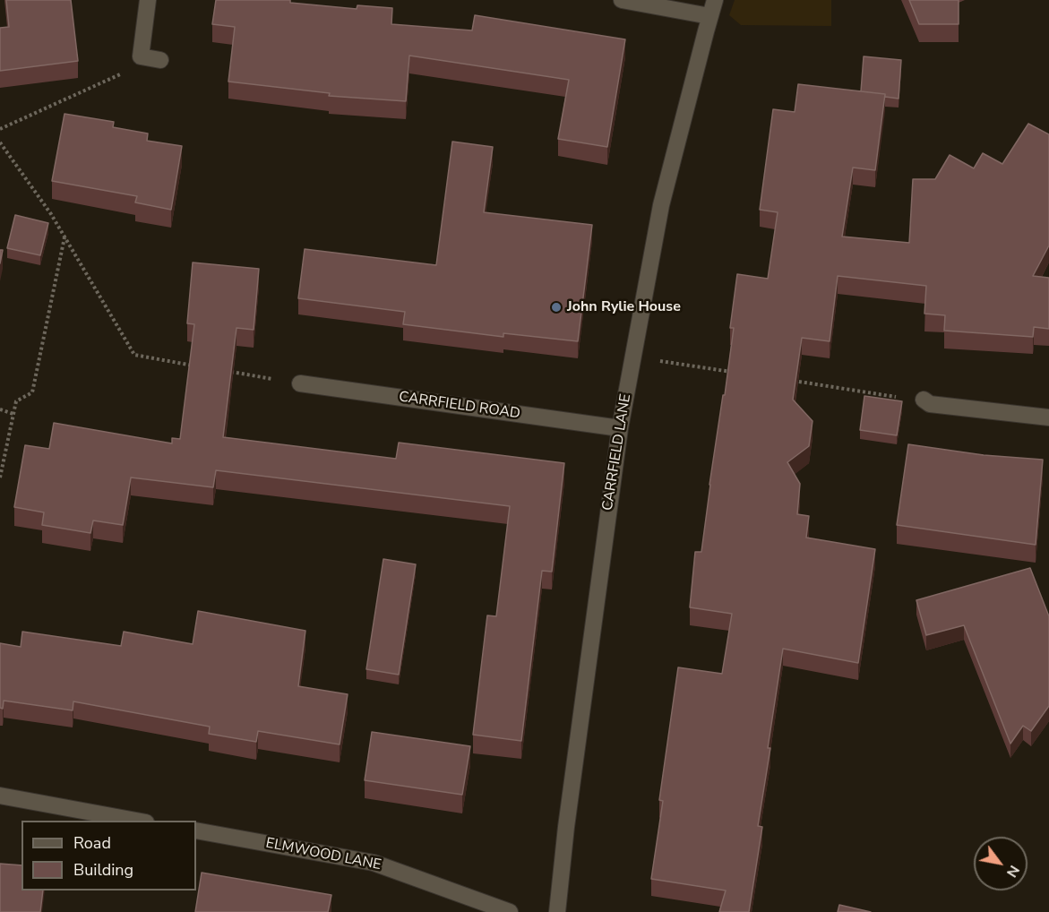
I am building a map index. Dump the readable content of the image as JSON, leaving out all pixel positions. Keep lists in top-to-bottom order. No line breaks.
{"streets":{"street":["CARRFIELD ROAD","CARRFIELD LANE","ELMWOOD LANE"]},"crossings":[["CARRFIELD ROAD","CARRFIELD LANE"]],"places":["John Rylie House"],"legend":["Road","Building"],"north":"bottom right"}
